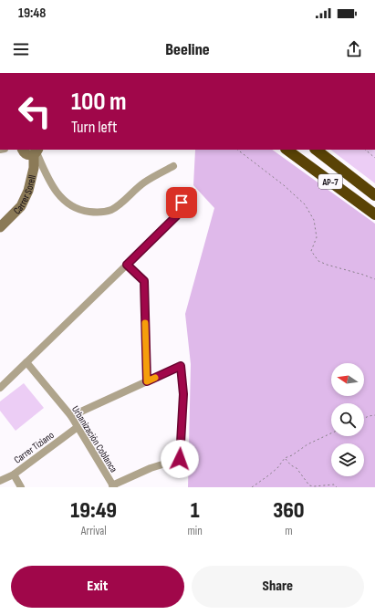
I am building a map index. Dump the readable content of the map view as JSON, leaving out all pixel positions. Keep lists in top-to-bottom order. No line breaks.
{"streets":{"highway":["AP-7"],"street":["Carrer Sorell","Urbanización Coblanca","Carrer Tiziano"]},"crossings":[["Urbanización Coblanca","Carrer Tiziano"]],"north":"left","page":{"status":"19:48","header":"Beeline","turn":["100 m","Turn left"],"eta":["19:49","Arrival","1","min","360","m"],"buttons":["Exit","Share"]}}
